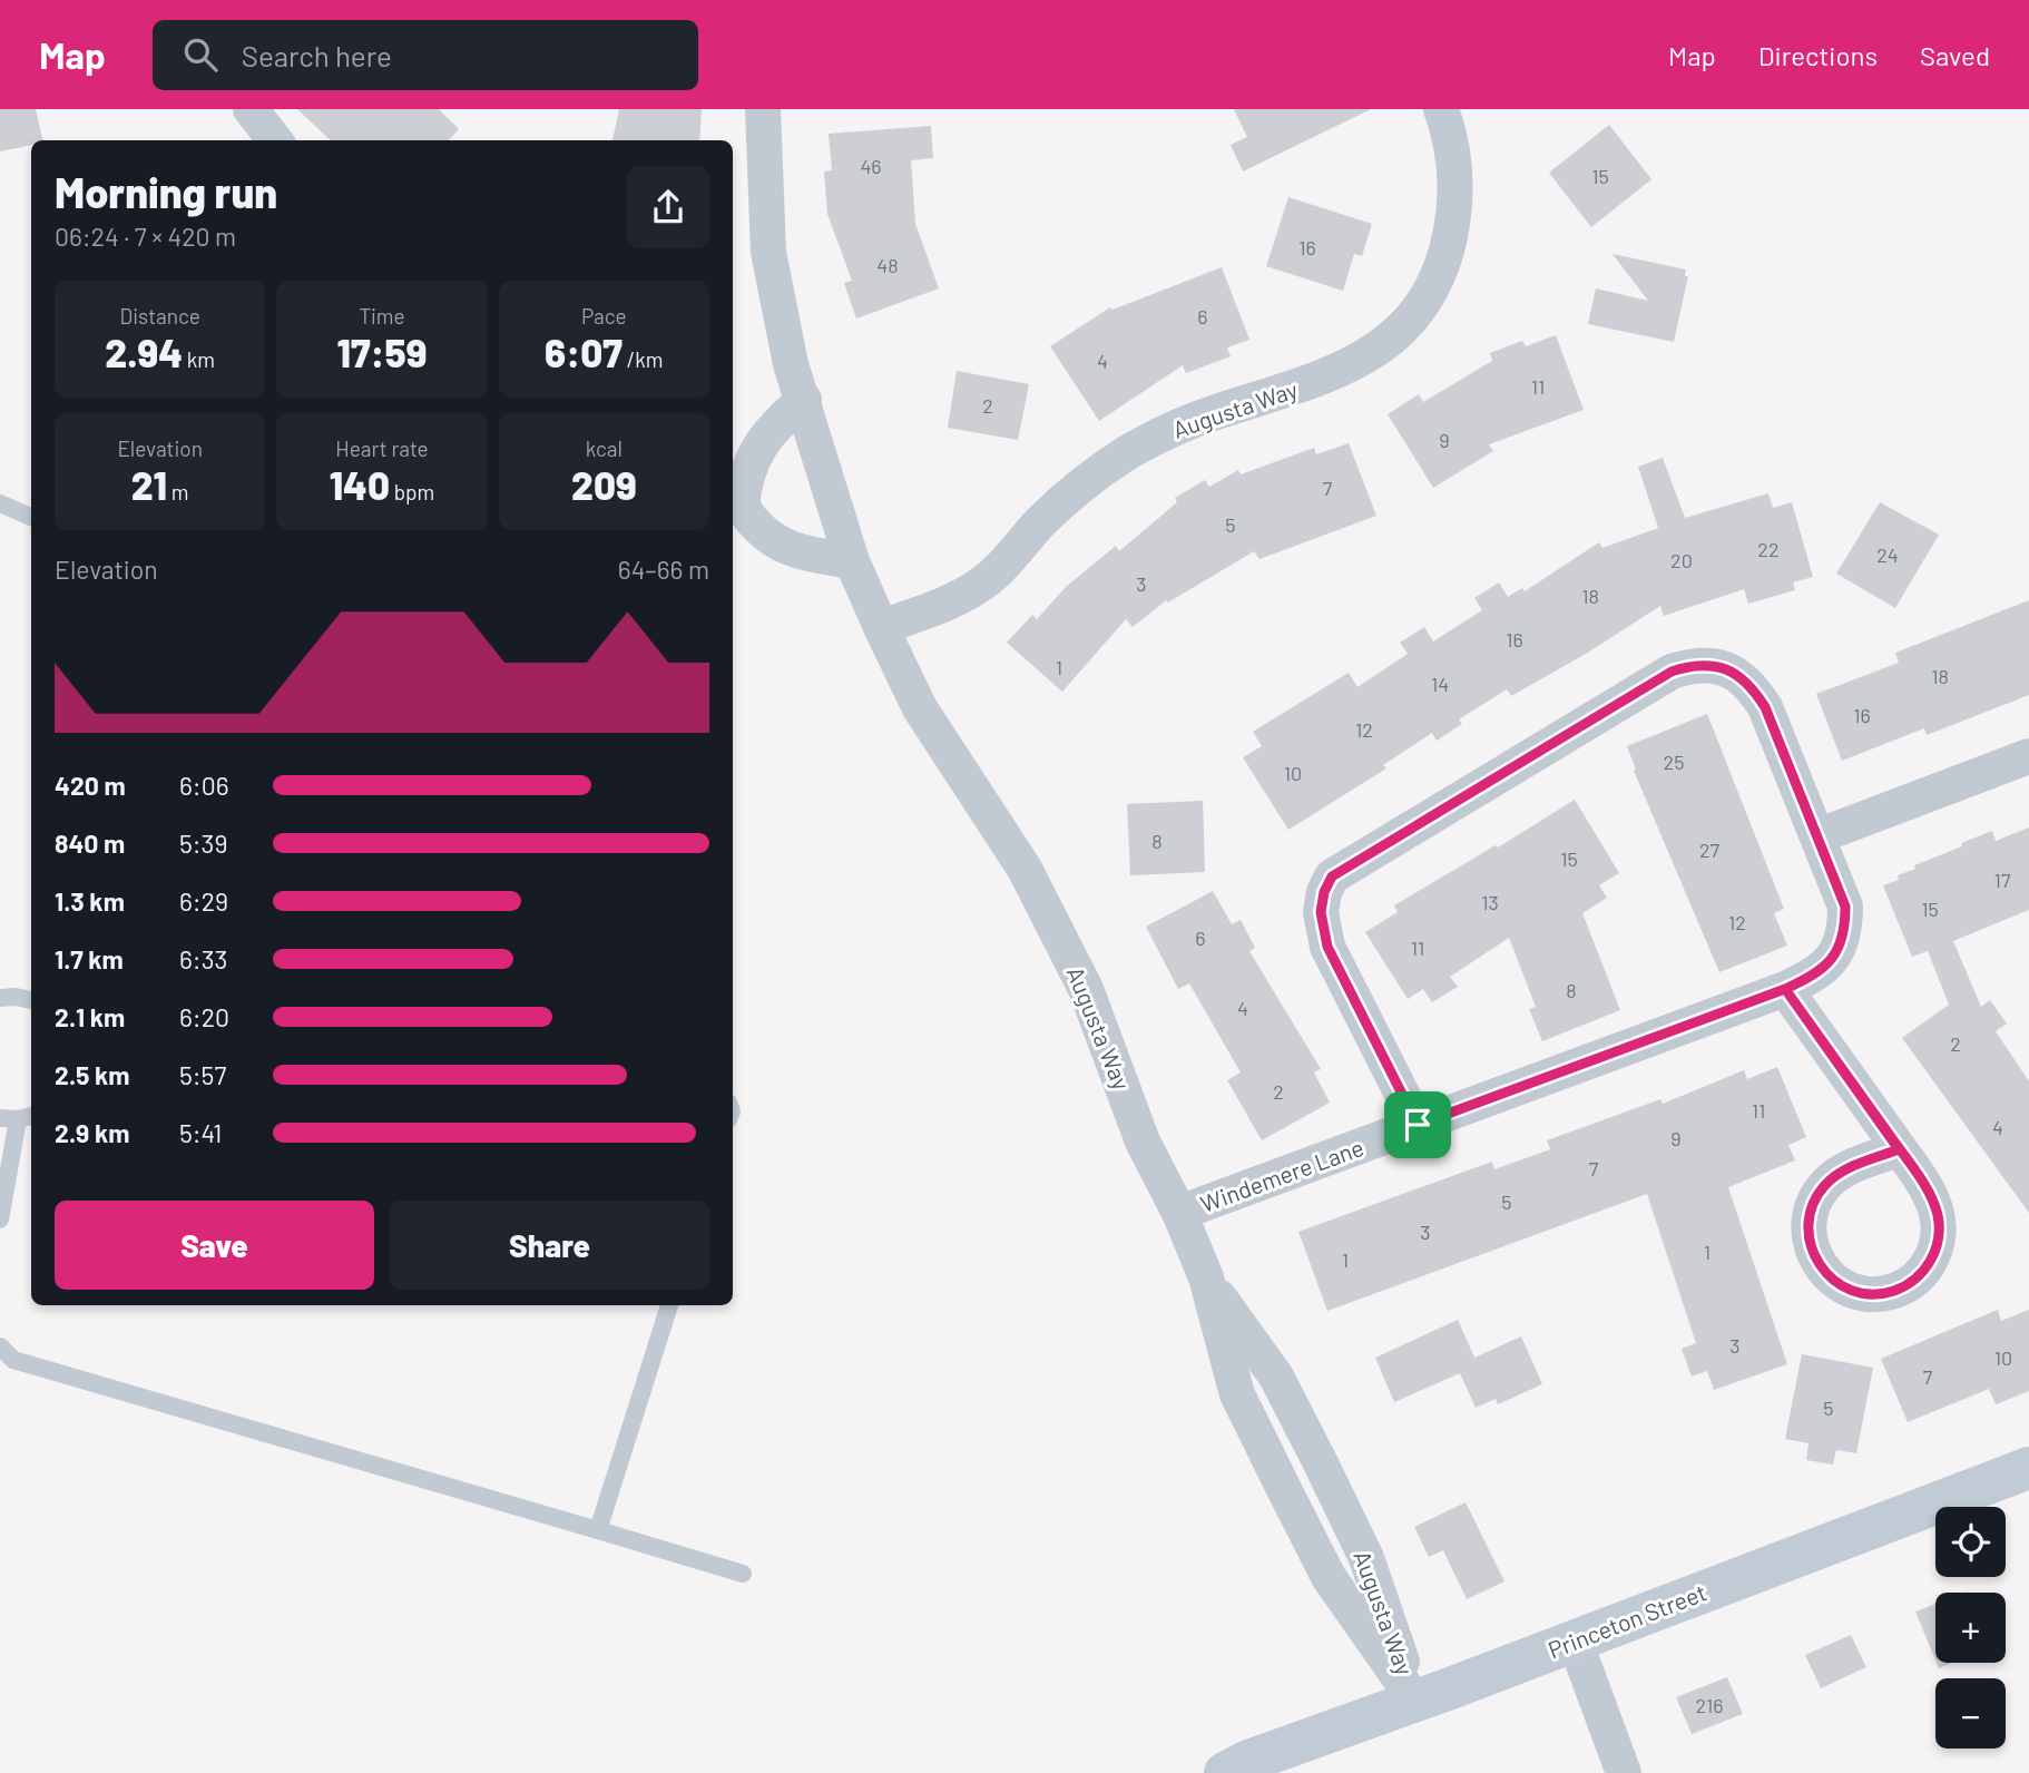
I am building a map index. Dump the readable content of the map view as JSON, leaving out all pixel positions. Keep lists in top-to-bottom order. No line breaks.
{"streets":{"main road":["Princeton Street"],"street":["Augusta Way","Windemere Lane"]},"crossings":[["Augusta Way","Windemere Lane"],["Augusta Way","Princeton Street"]],"house_numbers":["46","15","16","48","6","4","11","2","9","7","5","22","24","20","3","18","16","1","18","14","16","12","25","10","8","27","15","17","13","15","12","6","11","8","4","2","2","11","4","9","7","5","3","1","1","3","10","7","5","216"],"page":{"header":"Map","search":"Search here","nav":["Map","Directions","Saved"],"heading":["Morning run","06:24 · 7 × 420 m"],"stats":[["Distance","2.94 km"],["Time","17:59"],["Pace","6:07 /km"],["Elevation","21 m"],["Heart rate","140 bpm"],["kcal","209"]],"chart":["Elevation","64–66 m"],"list":[{"name":"420 m","note":"6:06"},{"name":"840 m","note":"5:39"},{"name":"1.3 km","note":"6:29"},{"name":"1.7 km","note":"6:33"},{"name":"2.1 km","note":"6:20"},{"name":"2.5 km","note":"5:57"},{"name":"2.9 km","note":"5:41"}],"buttons":["Save","Share"],"map_buttons":["+","−"]}}
